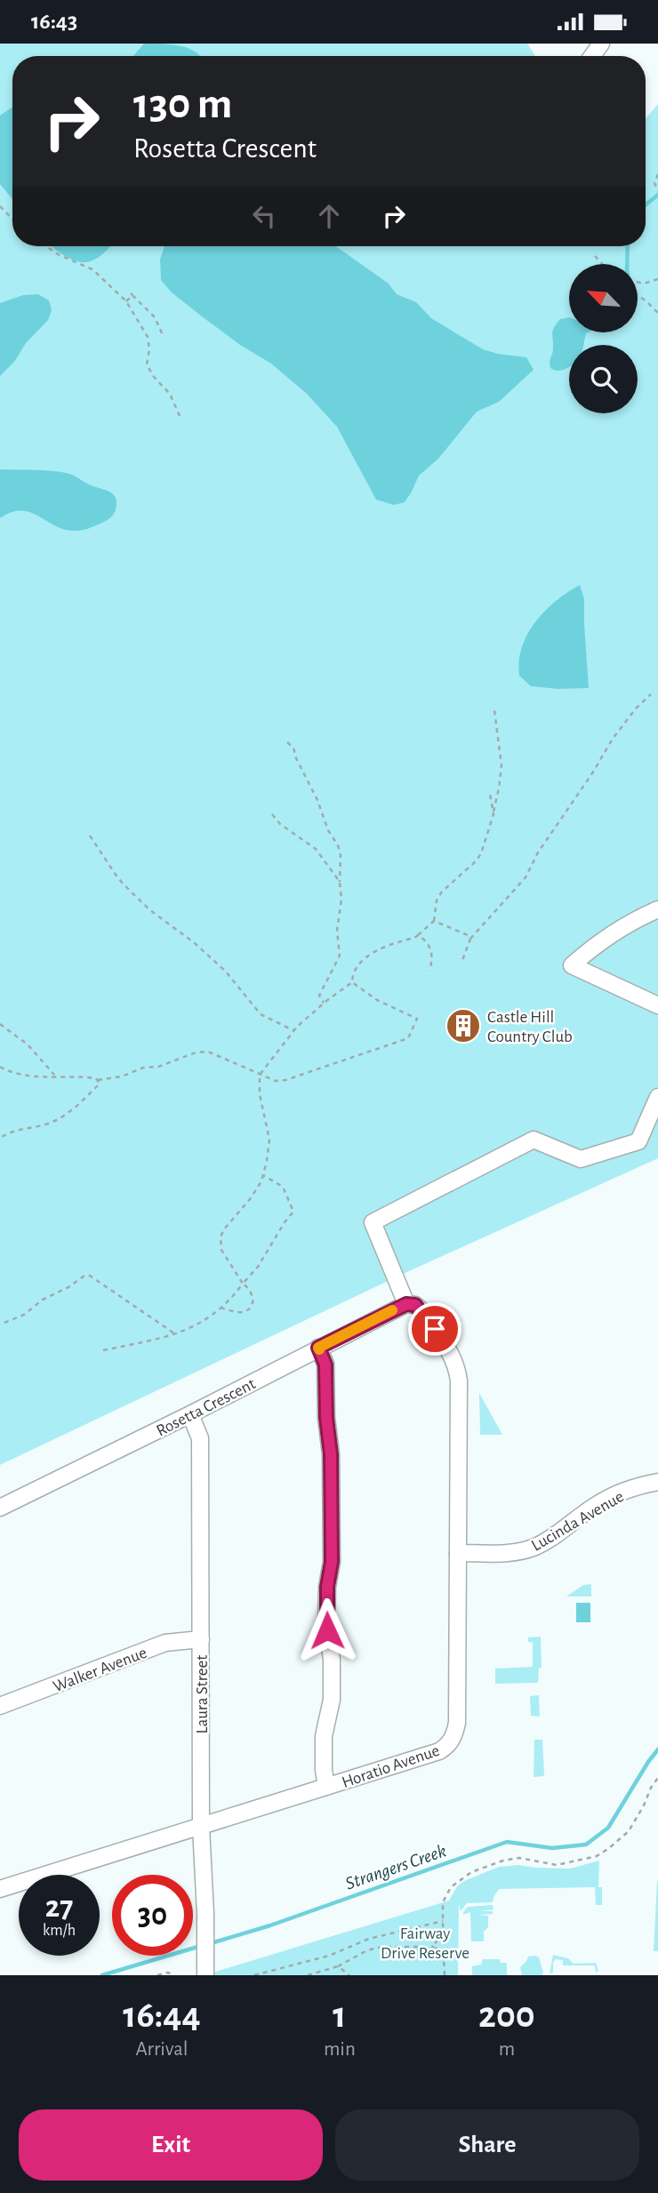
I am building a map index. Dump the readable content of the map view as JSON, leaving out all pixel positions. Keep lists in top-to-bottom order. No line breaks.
{"streets":{"street":["Rosetta Crescent","Lucinda Avenue","Walker Avenue","Laura Street","Horatio Avenue"]},"crossings":[["Rosetta Crescent","Laura Street"],["Rosetta Crescent","Horatio Avenue"],["Lucinda Avenue","Horatio Avenue"],["Walker Avenue","Laura Street"],["Laura Street","Horatio Avenue"]],"water":["Strangers Creek"],"parks":["Fairway Drive Reserve"],"places":{"building":["Castle Hill Country Club"]},"north":"top left","page":{"status":"16:43","turn":["130 m","Rosetta Crescent"],"speed":"27 km/h","limit":"30","eta":["16:44","Arrival","1","min","200","m"],"buttons":["Exit","Share"]}}
